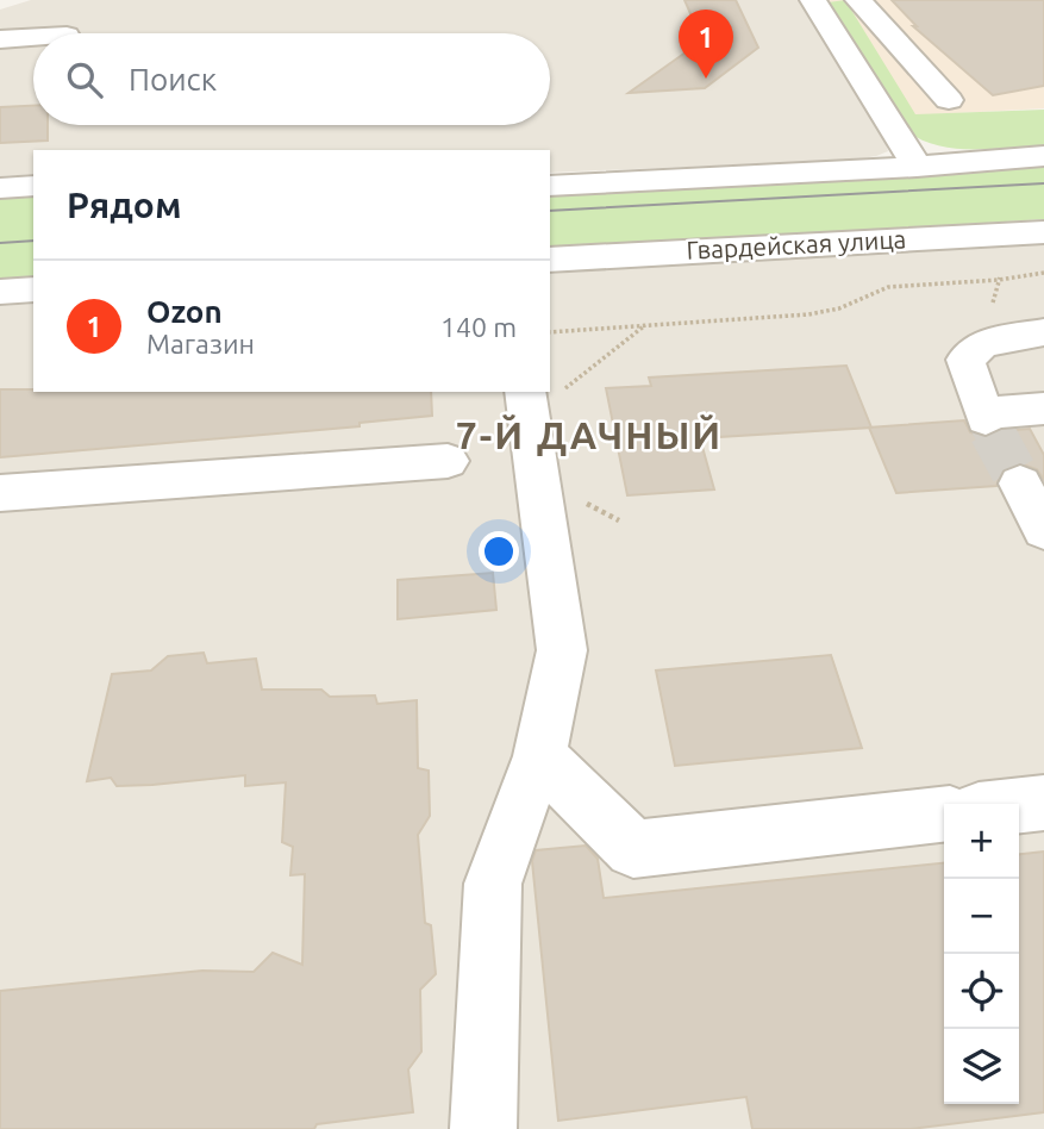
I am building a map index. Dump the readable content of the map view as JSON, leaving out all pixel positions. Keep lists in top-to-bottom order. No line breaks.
{"streets":{"street":["Гвардейская улица"]},"districts":["7-Й ДАЧНЫЙ"],"page":{"pins":"1","search":"Поиск","heading":"Рядом","list":[{"mark":"1","name":"Ozon","note":"Магазин","value":"140 m"}],"map_buttons":["+","−"]}}
